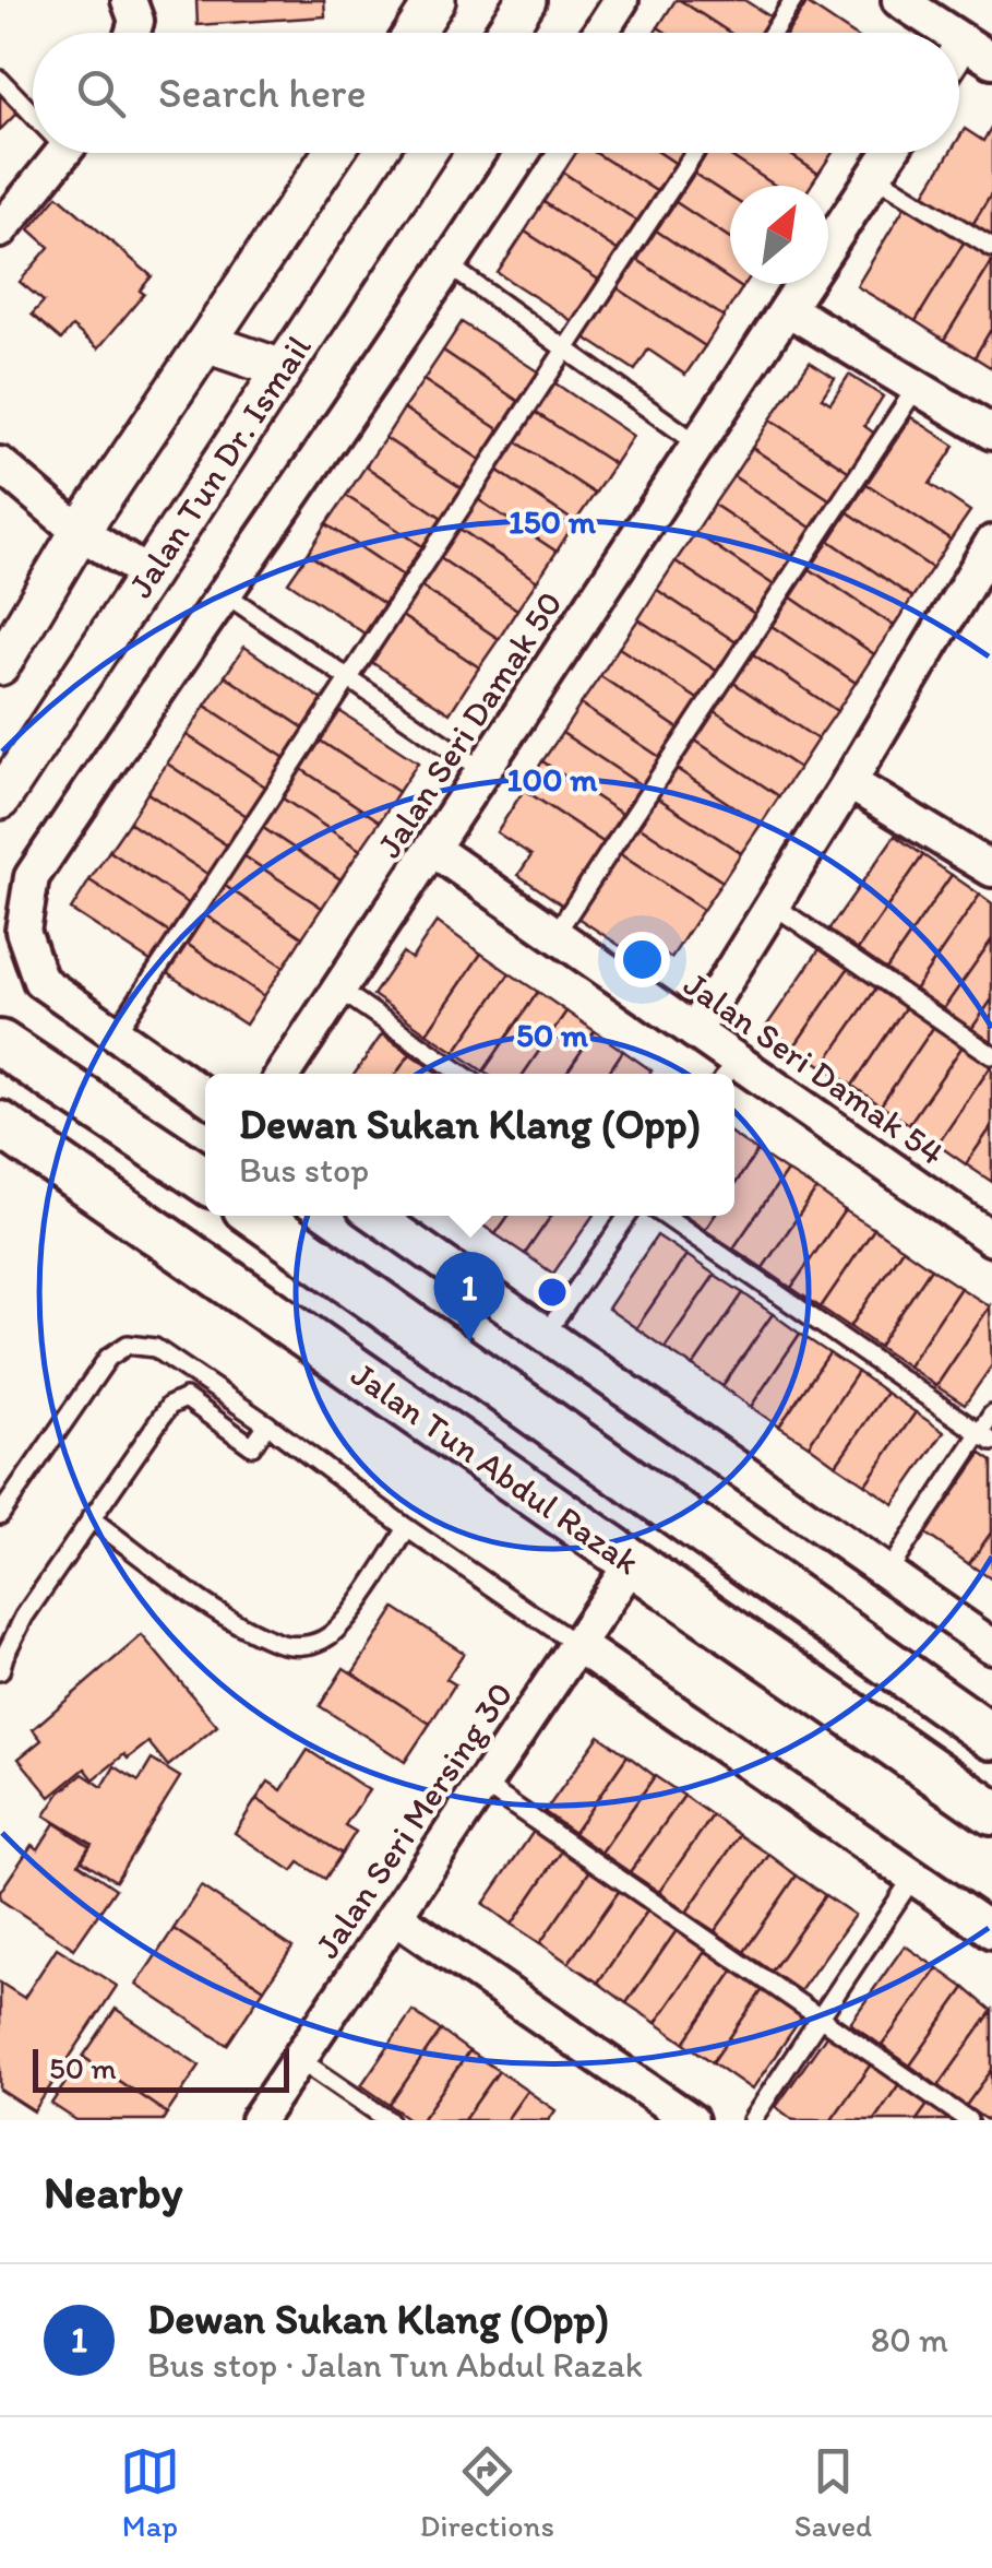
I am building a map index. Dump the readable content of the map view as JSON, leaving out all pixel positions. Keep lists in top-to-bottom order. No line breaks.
{"streets":{"main road":["Jalan Tun Abdul Razak"],"street":["Jalan Tun Dr. Ismail","Jalan Seri Damak 50","Jalan Seri Damak 54","Jalan Seri Mersing 30"]},"crossings":[["Jalan Seri Damak 50","Jalan Seri Damak 54"],["Jalan Tun Abdul Razak","Jalan Seri Mersing 30"]],"scale_bar":"50 m","north":"top right","page":{"search":"Search here","popup":["Dewan Sukan Klang (Opp)","Bus stop"],"pins":"1","scale":"50 m","heading":"Nearby","list":[{"mark":"1","name":"Dewan Sukan Klang (Opp)","note":"Bus stop · Jalan Tun Abdul Razak","value":"80 m"}],"nav":["Map","Directions","Saved"]},"rings":["150 m","100 m","50 m"]}
